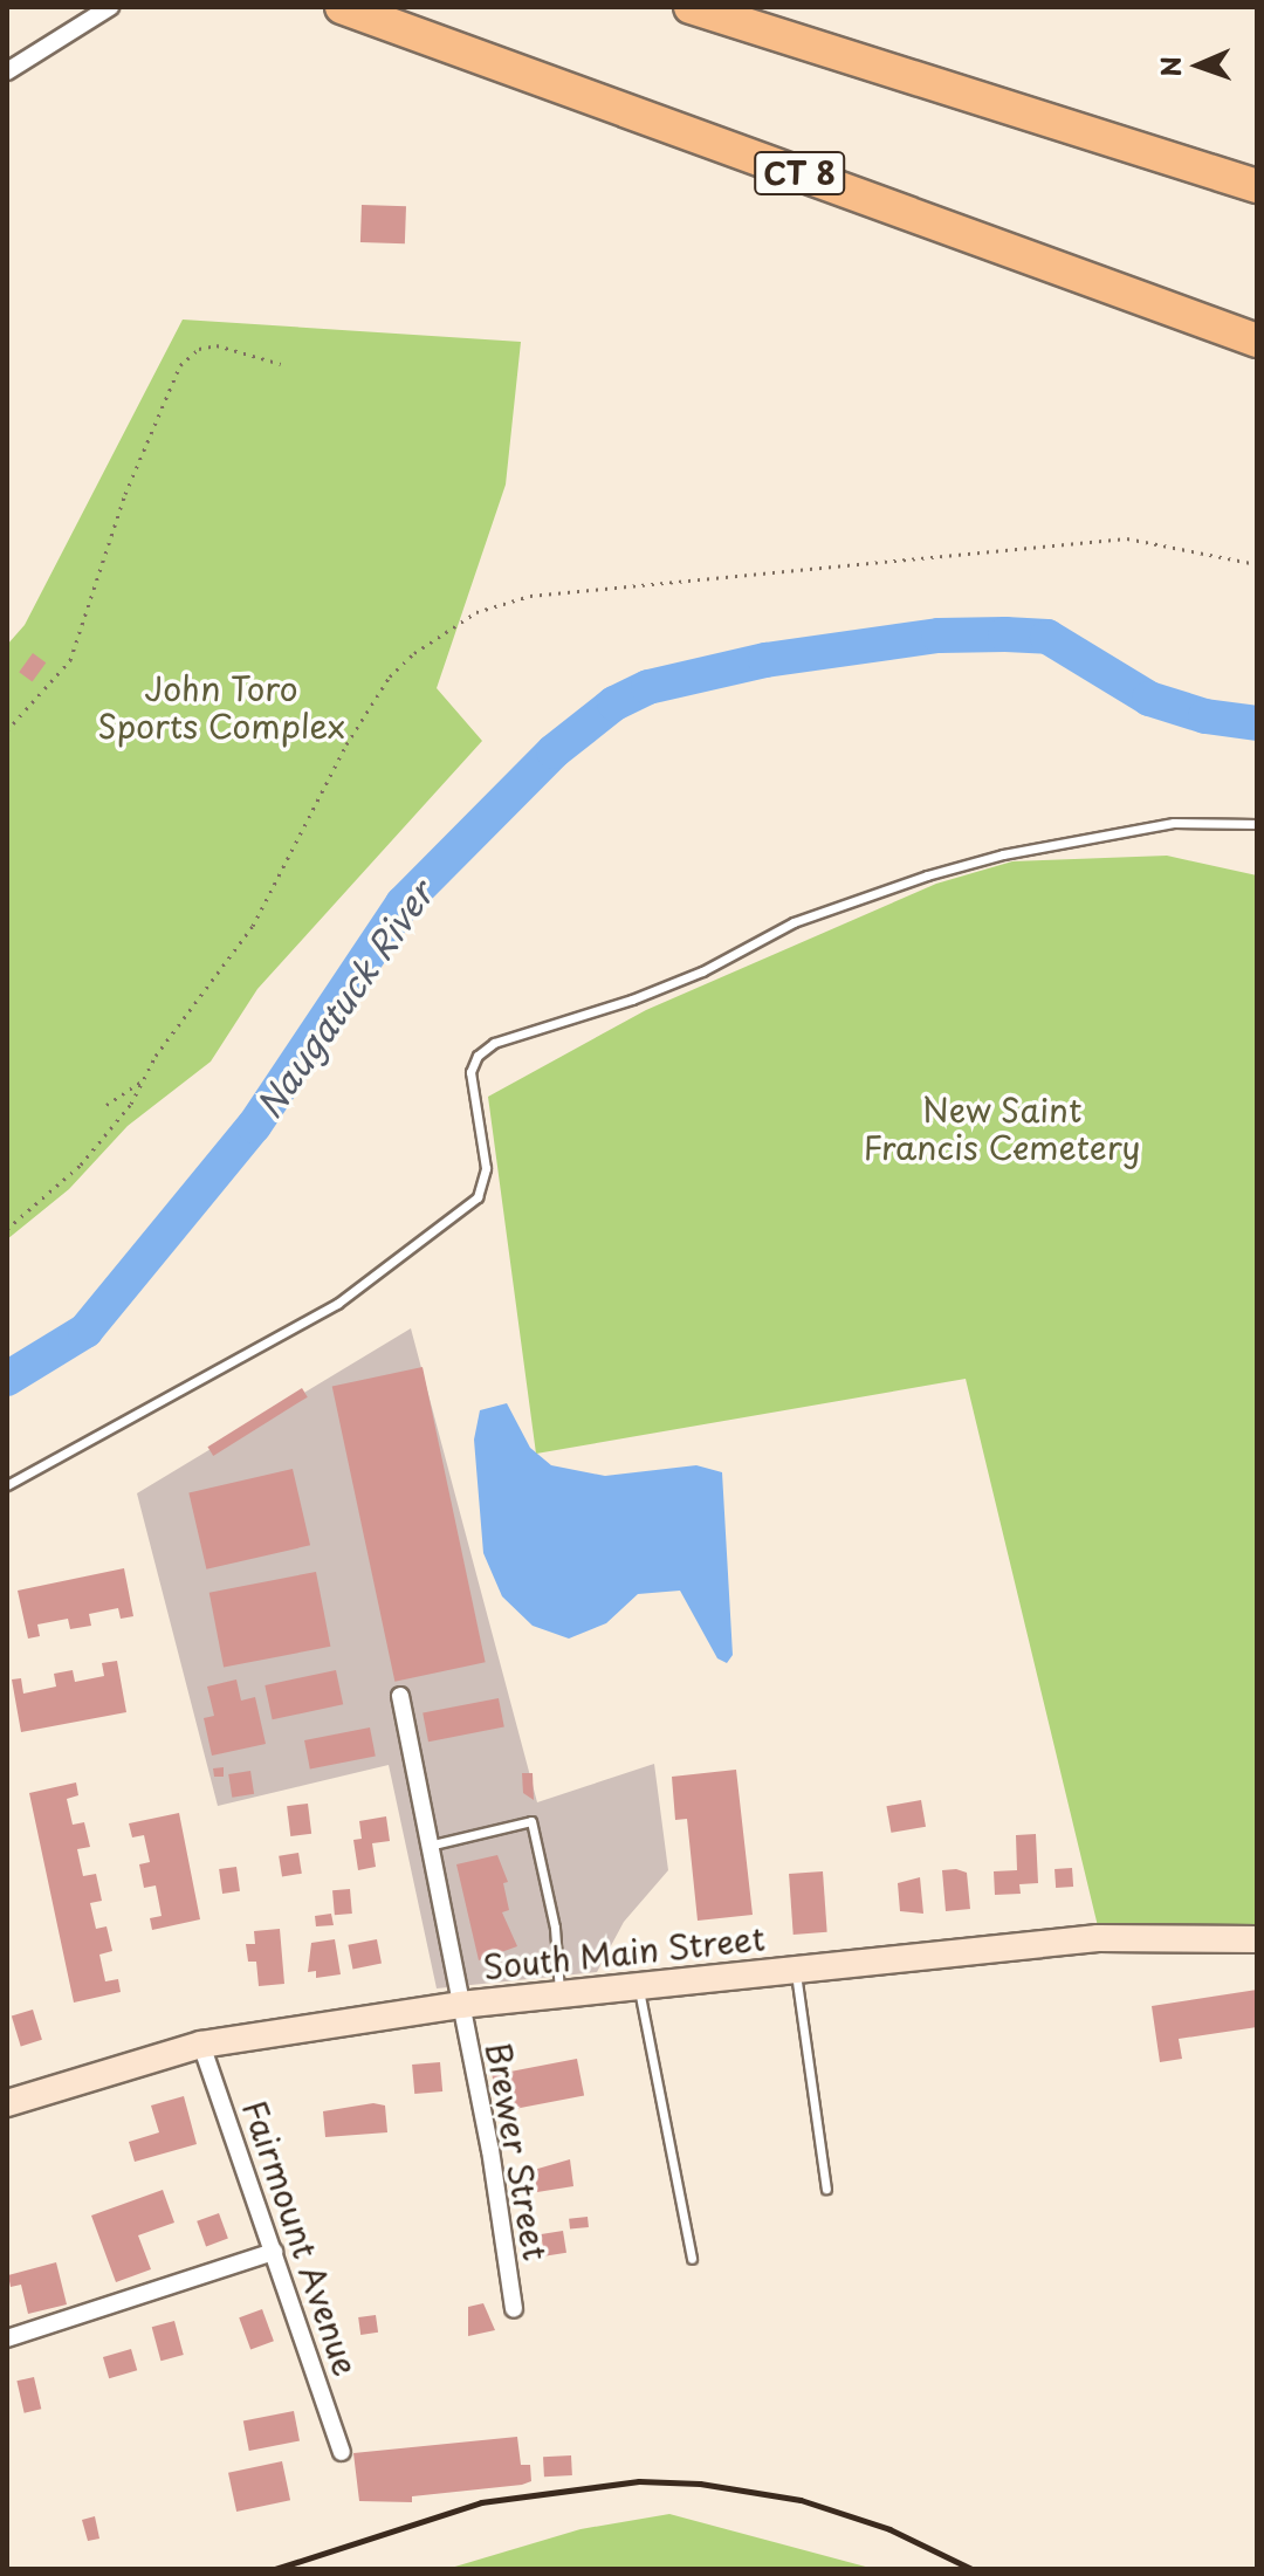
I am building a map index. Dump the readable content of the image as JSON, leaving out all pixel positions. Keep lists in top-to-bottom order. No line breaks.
{"streets":{"highway":["CT 8"],"main road":["South Main Street"],"street":["Brewer Street","Fairmount Avenue"]},"crossings":[["South Main Street","Brewer Street"],["South Main Street","Fairmount Avenue"]],"water":["Naugatuck River"],"parks":["John Toro Sports Complex","New Saint Francis Cemetery"],"north":"left"}
